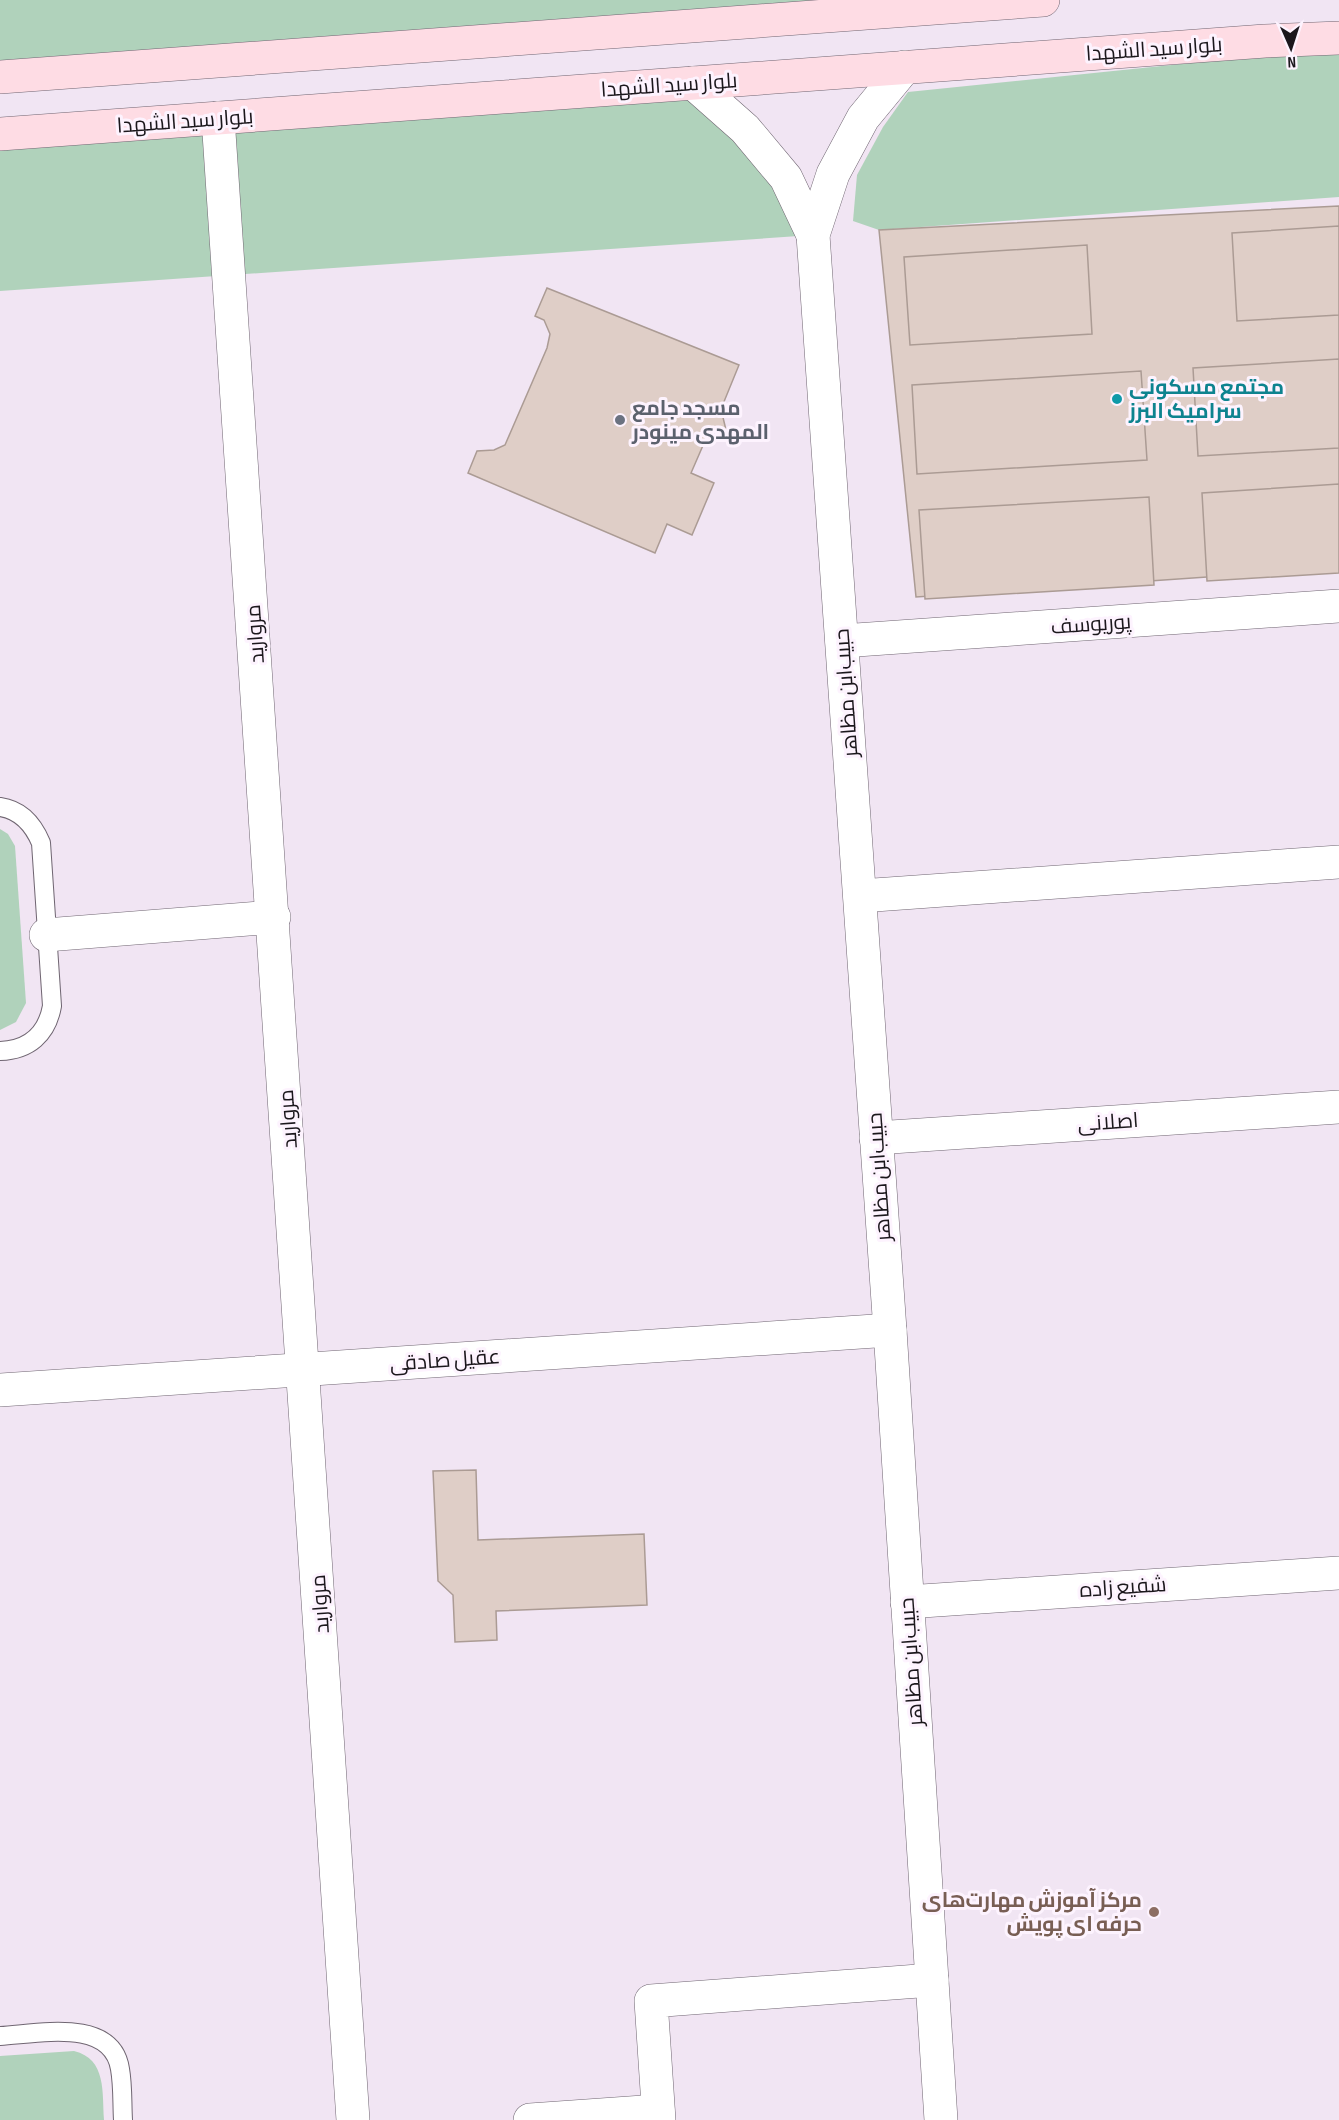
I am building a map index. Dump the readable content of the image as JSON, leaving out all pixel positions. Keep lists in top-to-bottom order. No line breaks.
{"streets":{"main road":["بلوار سید الشهدا"],"street":["پوریوسف","مروارید","حبیب‌ابن مظاهر","اصلانی","عقیل صادقی","شفیع زاده"]},"crossings":[["بلوار سید الشهدا","مروارید"],["پوریوسف","حبیب‌ابن مظاهر"],["مروارید","عقیل صادقی"],["حبیب‌ابن مظاهر","اصلانی"],["حبیب‌ابن مظاهر","عقیل صادقی"],["حبیب‌ابن مظاهر","شفیع زاده"]],"places":["مجتمع مسکونی سرامیک البرز","مسجد جامع المهدی مینودر","مرکز آموزش مهارت‌های حرفه ای پویش"],"north":"bottom"}
